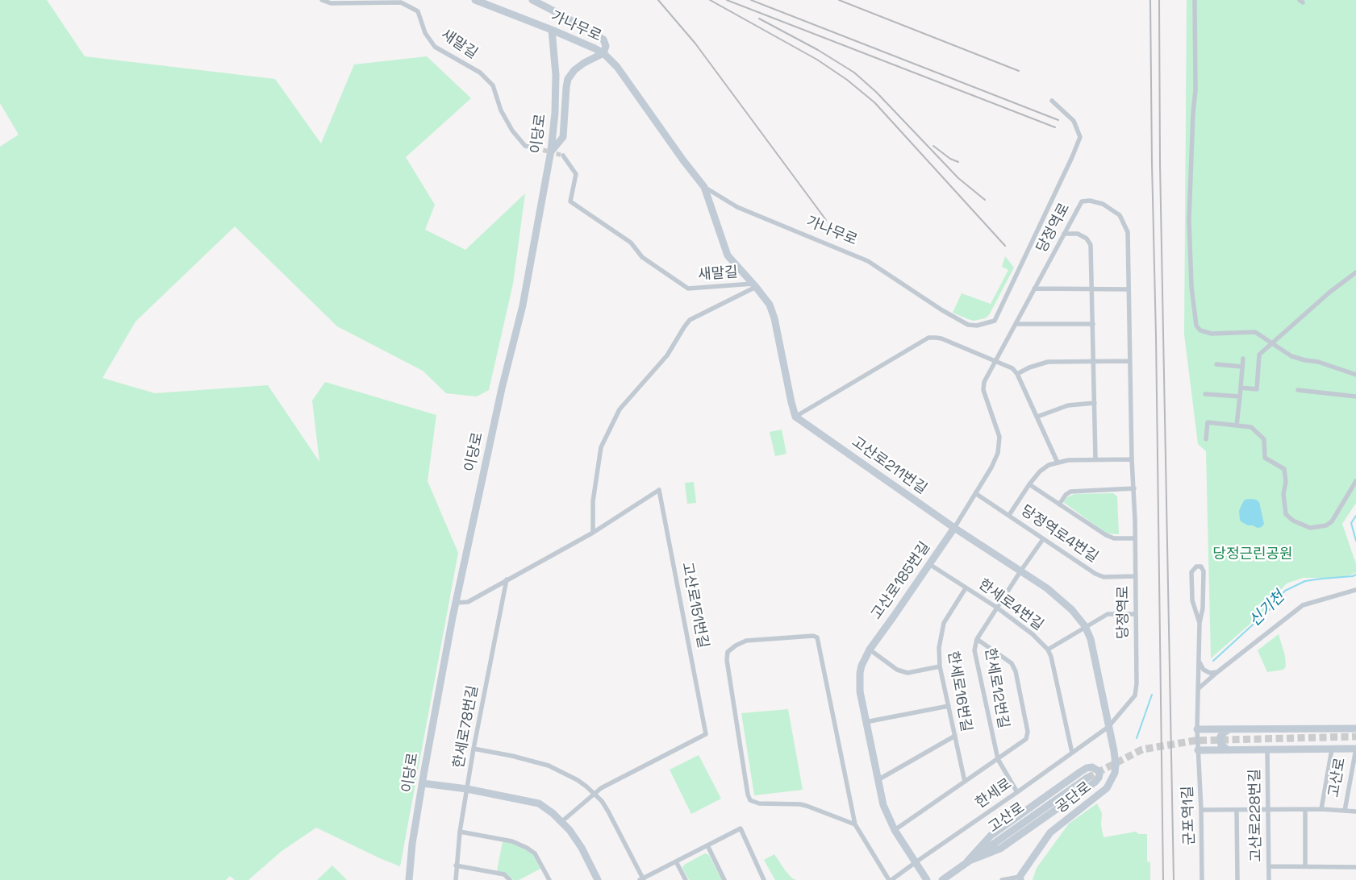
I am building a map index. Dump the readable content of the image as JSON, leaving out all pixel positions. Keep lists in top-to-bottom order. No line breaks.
{"streets":{"street":["가나무로","새말길","이당로","당정역로","고산로211번길","당정역로4번길","고산로185번길","고산로151번길","한세로4번길","한세로12번길","한세로16번길","한세로78번길","고산로","한세로","공단로","군포역1길","고산로228번길"]},"crossings":[["가나무로","이당로"],["이당로","고산로151번길"],["당정역로","고산로211번길"],["당정역로","당정역로4번길"],["당정역로","고산로185번길"],["당정역로","한세로"],["당정역로","공단로"],["고산로211번길","고산로185번길"],["고산로211번길","한세로12번길"],["고산로211번길","한세로"],["고산로211번길","공단로"],["당정역로4번길","한세로12번길"],["고산로185번길","한세로4번길"],["고산로185번길","한세로"],["고산로151번길","한세로78번길"],["한세로4번길","한세로12번길"],["한세로4번길","한세로16번길"],["한세로4번길","한세로"],["한세로12번길","한세로"],["한세로","공단로"]],"water":["신기천"],"parks":["당정근린공원"]}
